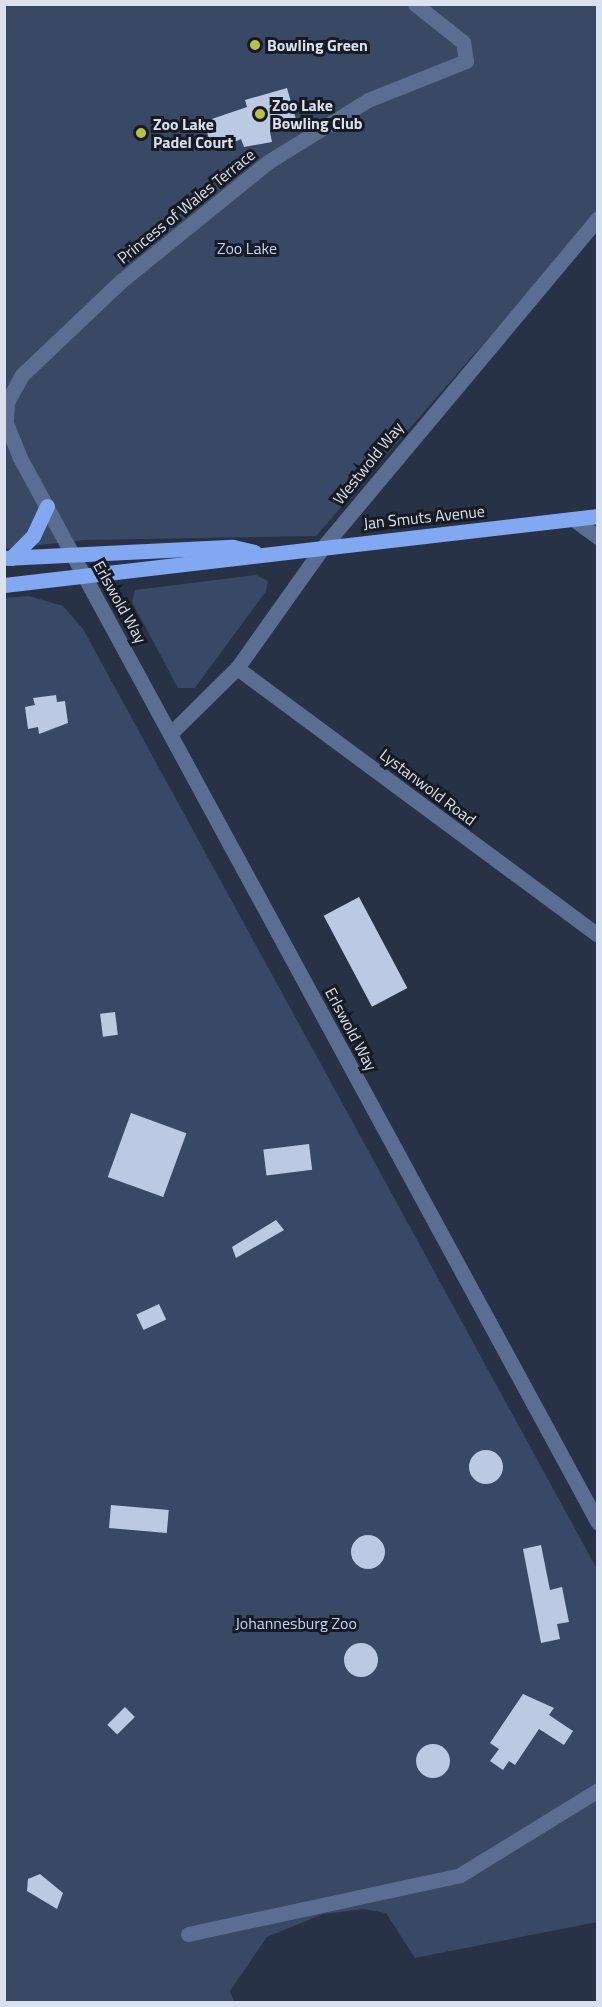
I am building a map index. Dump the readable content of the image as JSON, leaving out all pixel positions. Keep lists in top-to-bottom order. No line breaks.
{"streets":{"main road":["Jan Smuts Avenue"],"street":["Princess of Wales Terrace","Westwold Way","Erlswold Way","Lystanwold Road"]},"crossings":[["Princess of Wales Terrace","Jan Smuts Avenue"],["Princess of Wales Terrace","Erlswold Way"],["Westwold Way","Jan Smuts Avenue"],["Westwold Way","Erlswold Way"],["Westwold Way","Lystanwold Road"],["Jan Smuts Avenue","Erlswold Way"]],"parks":["Zoo Lake","Johannesburg Zoo"],"places":["Bowling Green","Zoo Lake Bowling Club","Zoo Lake Padel Court"]}
